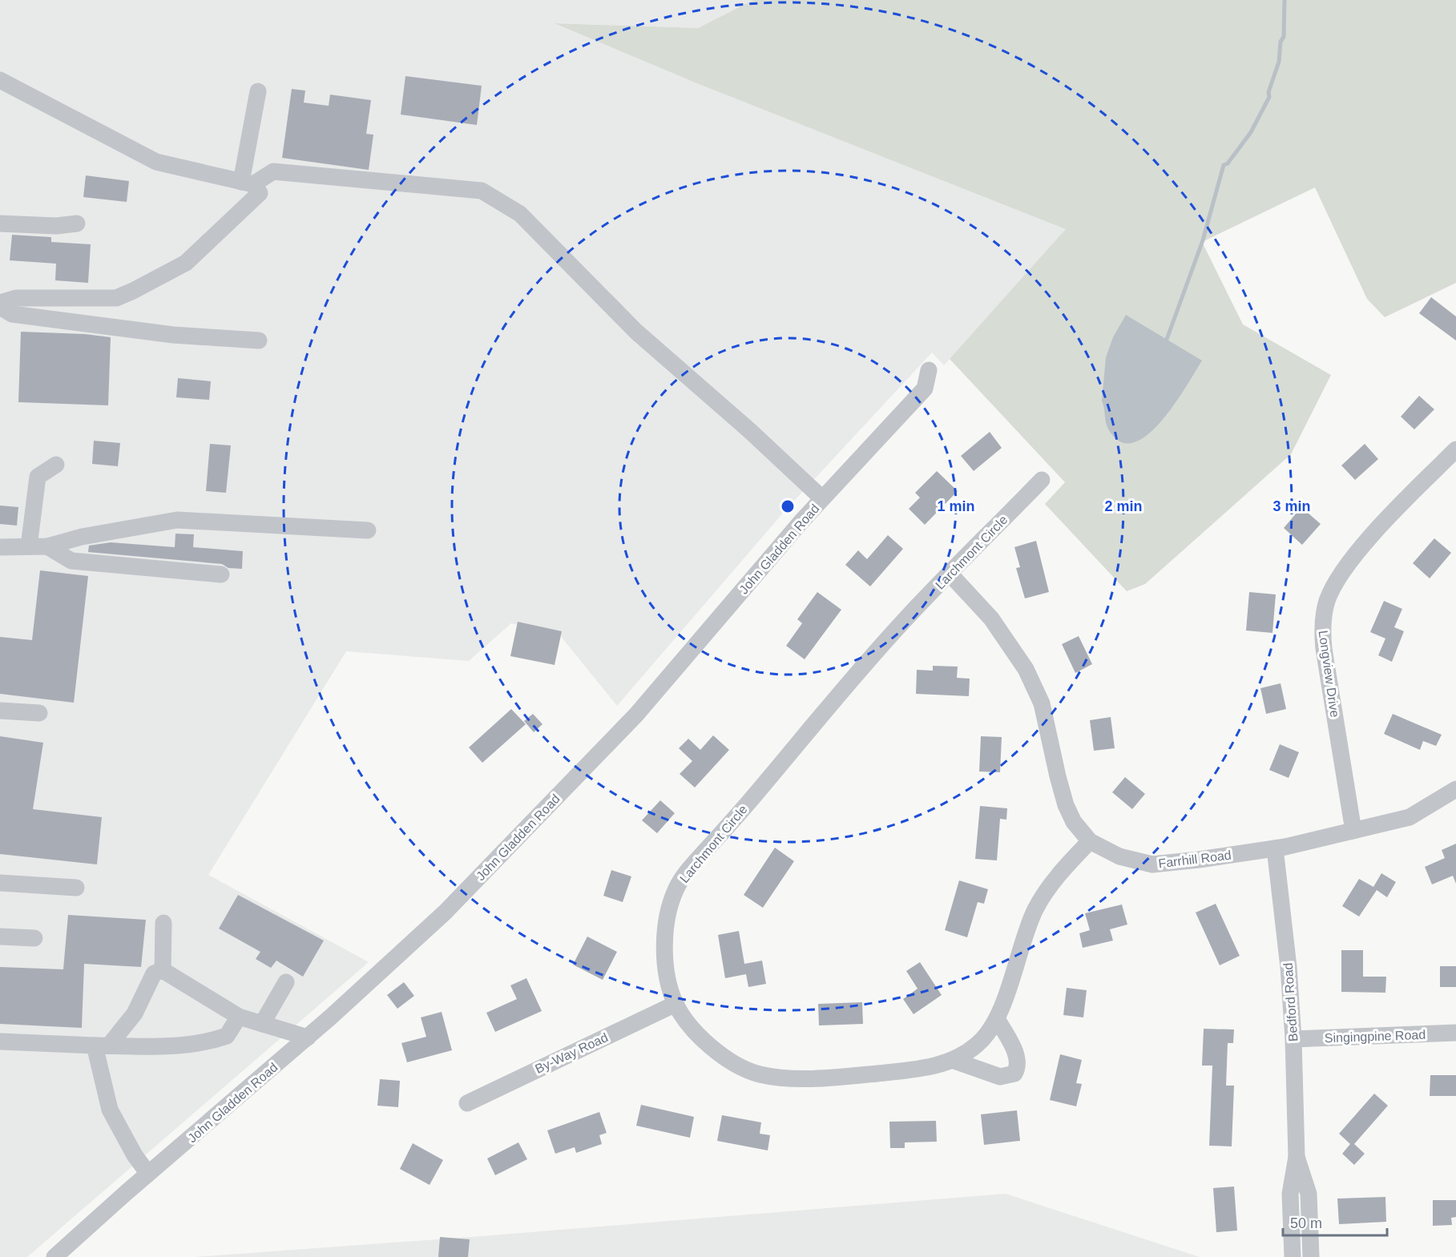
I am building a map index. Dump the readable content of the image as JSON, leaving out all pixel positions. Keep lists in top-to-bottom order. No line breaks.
{"streets":{"street":["John Gladden Road","Larchmont Circle","Longview Drive","Farrhill Road","Bedford Road","Singingpine Road","By-Way Road"]},"crossings":[["Larchmont Circle","Farrhill Road"],["Larchmont Circle","By-Way Road"],["Longview Drive","Farrhill Road"],["Farrhill Road","Bedford Road"],["Bedford Road","Singingpine Road"]],"scale_bar":"50 m","rings":["1 min","2 min","3 min"]}
